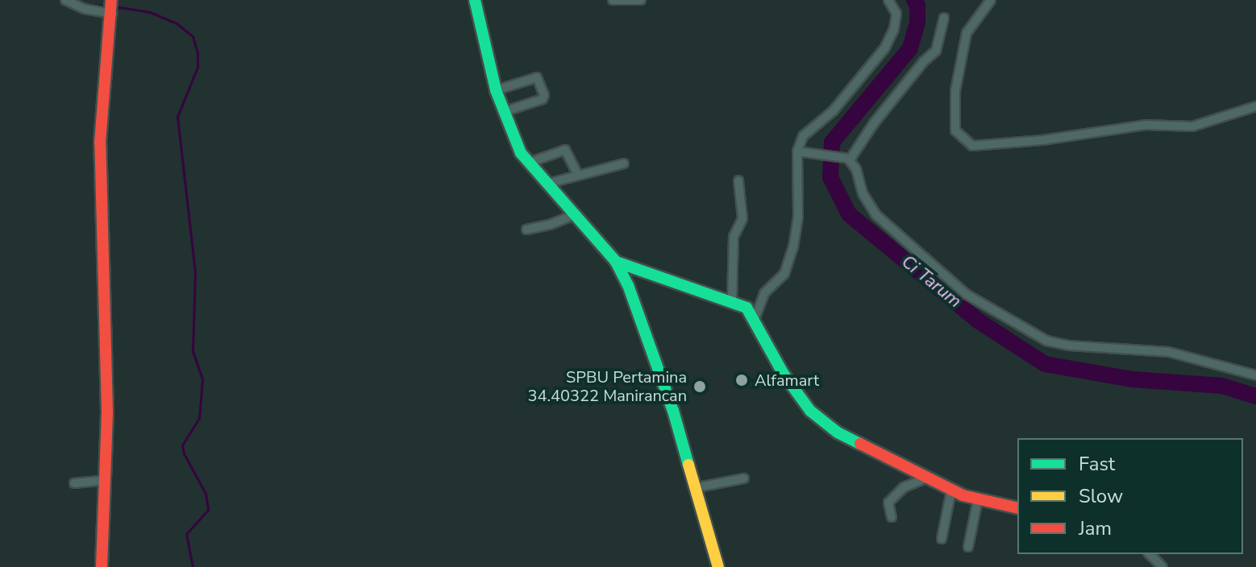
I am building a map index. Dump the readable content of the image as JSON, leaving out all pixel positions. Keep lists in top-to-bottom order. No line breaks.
{"water":["Ci Tarum"],"places":["Alfamart","SPBU Pertamina 34.40322 Manirancan"],"legend":["Fast","Slow","Jam"]}
